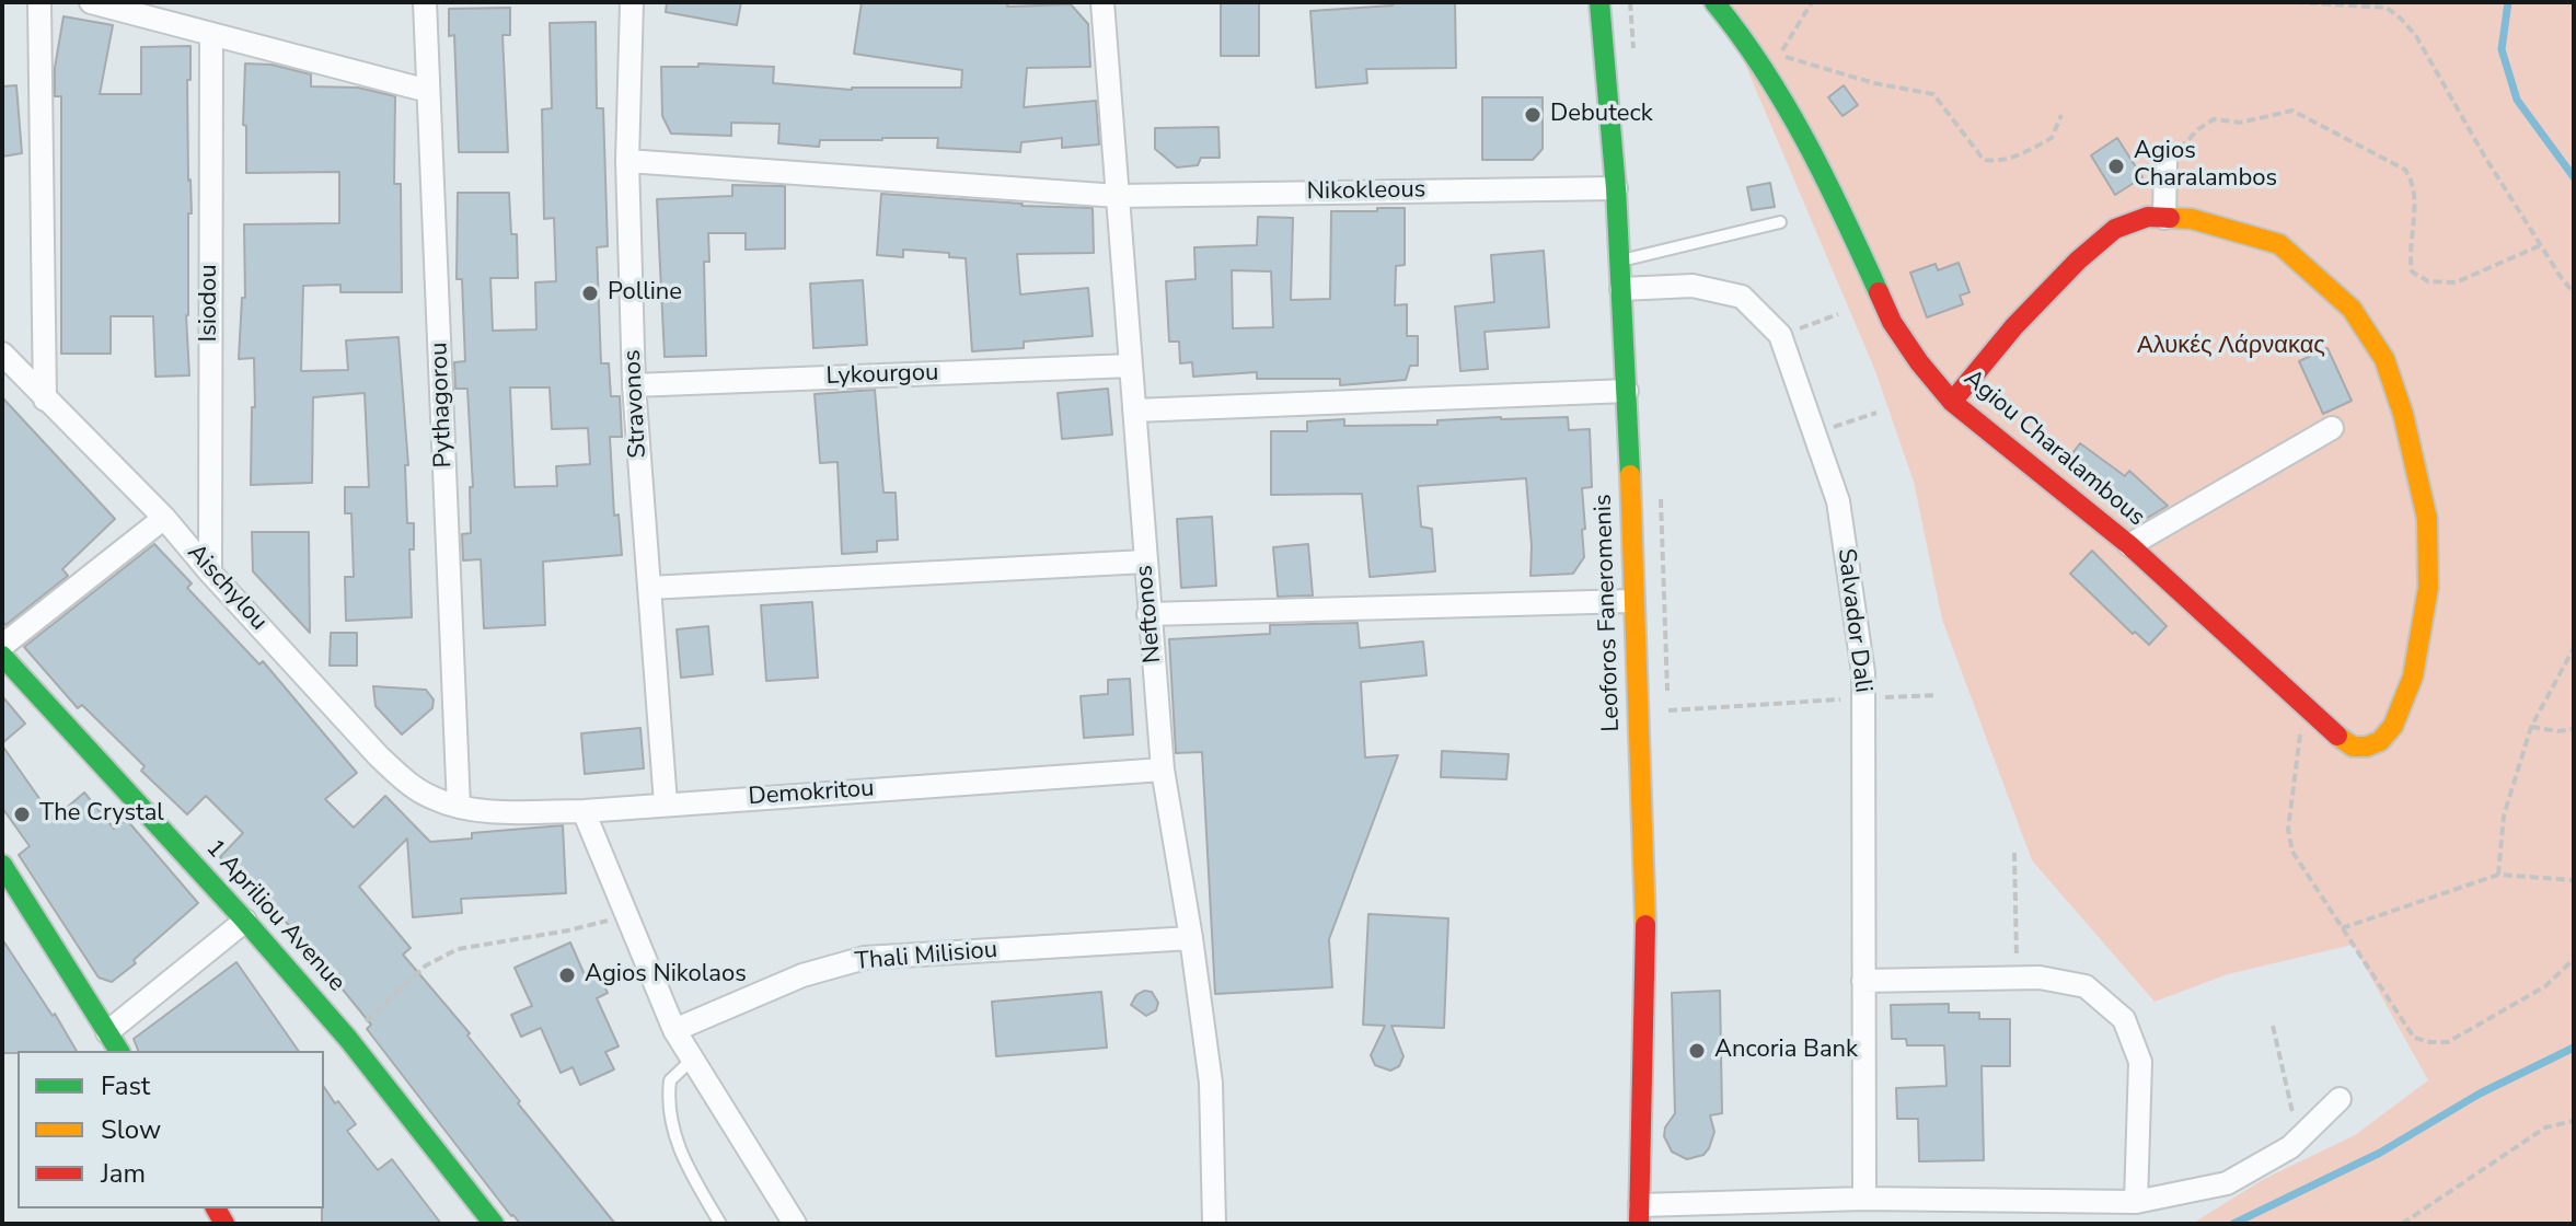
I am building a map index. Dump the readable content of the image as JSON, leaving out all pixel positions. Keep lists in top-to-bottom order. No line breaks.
{"streets":{"street":["Nikokleous","Isiodou","Lykourgou","Stravonos","Pythagorou","Agiou Charalambous","Aischylou","Leoforos Faneromenis","Neftonos","Salvador Dali","Demokritou","1 Apriliou Avenue","Thali Milisiou"]},"crossings":[["Nikokleous","Stravonos"],["Nikokleous","Leoforos Faneromenis"],["Nikokleous","Neftonos"],["Isiodou","Aischylou"],["Lykourgou","Stravonos"],["Lykourgou","Neftonos"],["Stravonos","Demokritou"],["Pythagorou","Aischylou"],["Pythagorou","Demokritou"],["Aischylou","Demokritou"],["Leoforos Faneromenis","Salvador Dali"],["Neftonos","Demokritou"],["Neftonos","Thali Milisiou"]],"parks":["Αλυκές Λάρνακας"],"places":["Debuteck","Agios Charalambos","Polline","The Crystal","Agios Nikolaos","Ancoria Bank"],"legend":["Fast","Slow","Jam"]}
